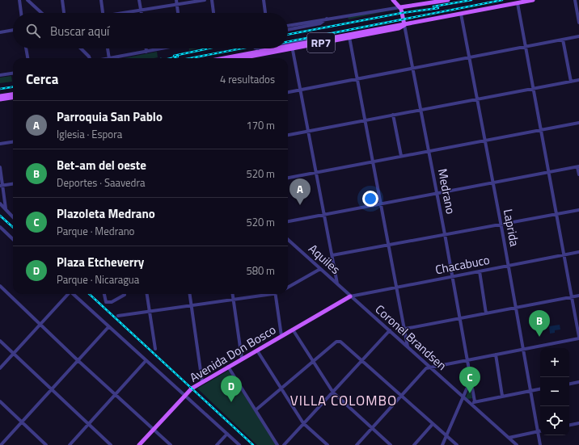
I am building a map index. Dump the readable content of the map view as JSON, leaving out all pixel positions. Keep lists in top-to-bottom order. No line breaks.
{"streets":{"main road":["RP7","Medrano","Avenida Don Bosco"],"street":["Laprida","Aquiles","Chacabuco","Coronel Brandsen"]},"crossings":[["RP7","Medrano"],["RP7","Laprida"],["Medrano","Chacabuco"],["Laprida","Chacabuco"],["Aquiles","Chacabuco"],["Aquiles","Coronel Brandsen"],["Aquiles","Avenida Don Bosco"],["Chacabuco","Coronel Brandsen"],["Chacabuco","Avenida Don Bosco"],["Coronel Brandsen","Avenida Don Bosco"]],"districts":["VILLA COLOMBO"],"page":{"search":"Buscar aquí","heading":["Cerca","4 resultados"],"list":[{"mark":"A","name":"Parroquia San Pablo","note":"Iglesia · Espora","value":"170 m"},{"mark":"B","name":"Bet-am del oeste","note":"Deportes · Saavedra","value":"520 m"},{"mark":"C","name":"Plazoleta Medrano","note":"Parque · Medrano","value":"520 m"},{"mark":"D","name":"Plaza Etcheverry","note":"Parque · Nicaragua","value":"580 m"}],"pins":["A","B","C","D"],"map_buttons":["+","−"]}}
